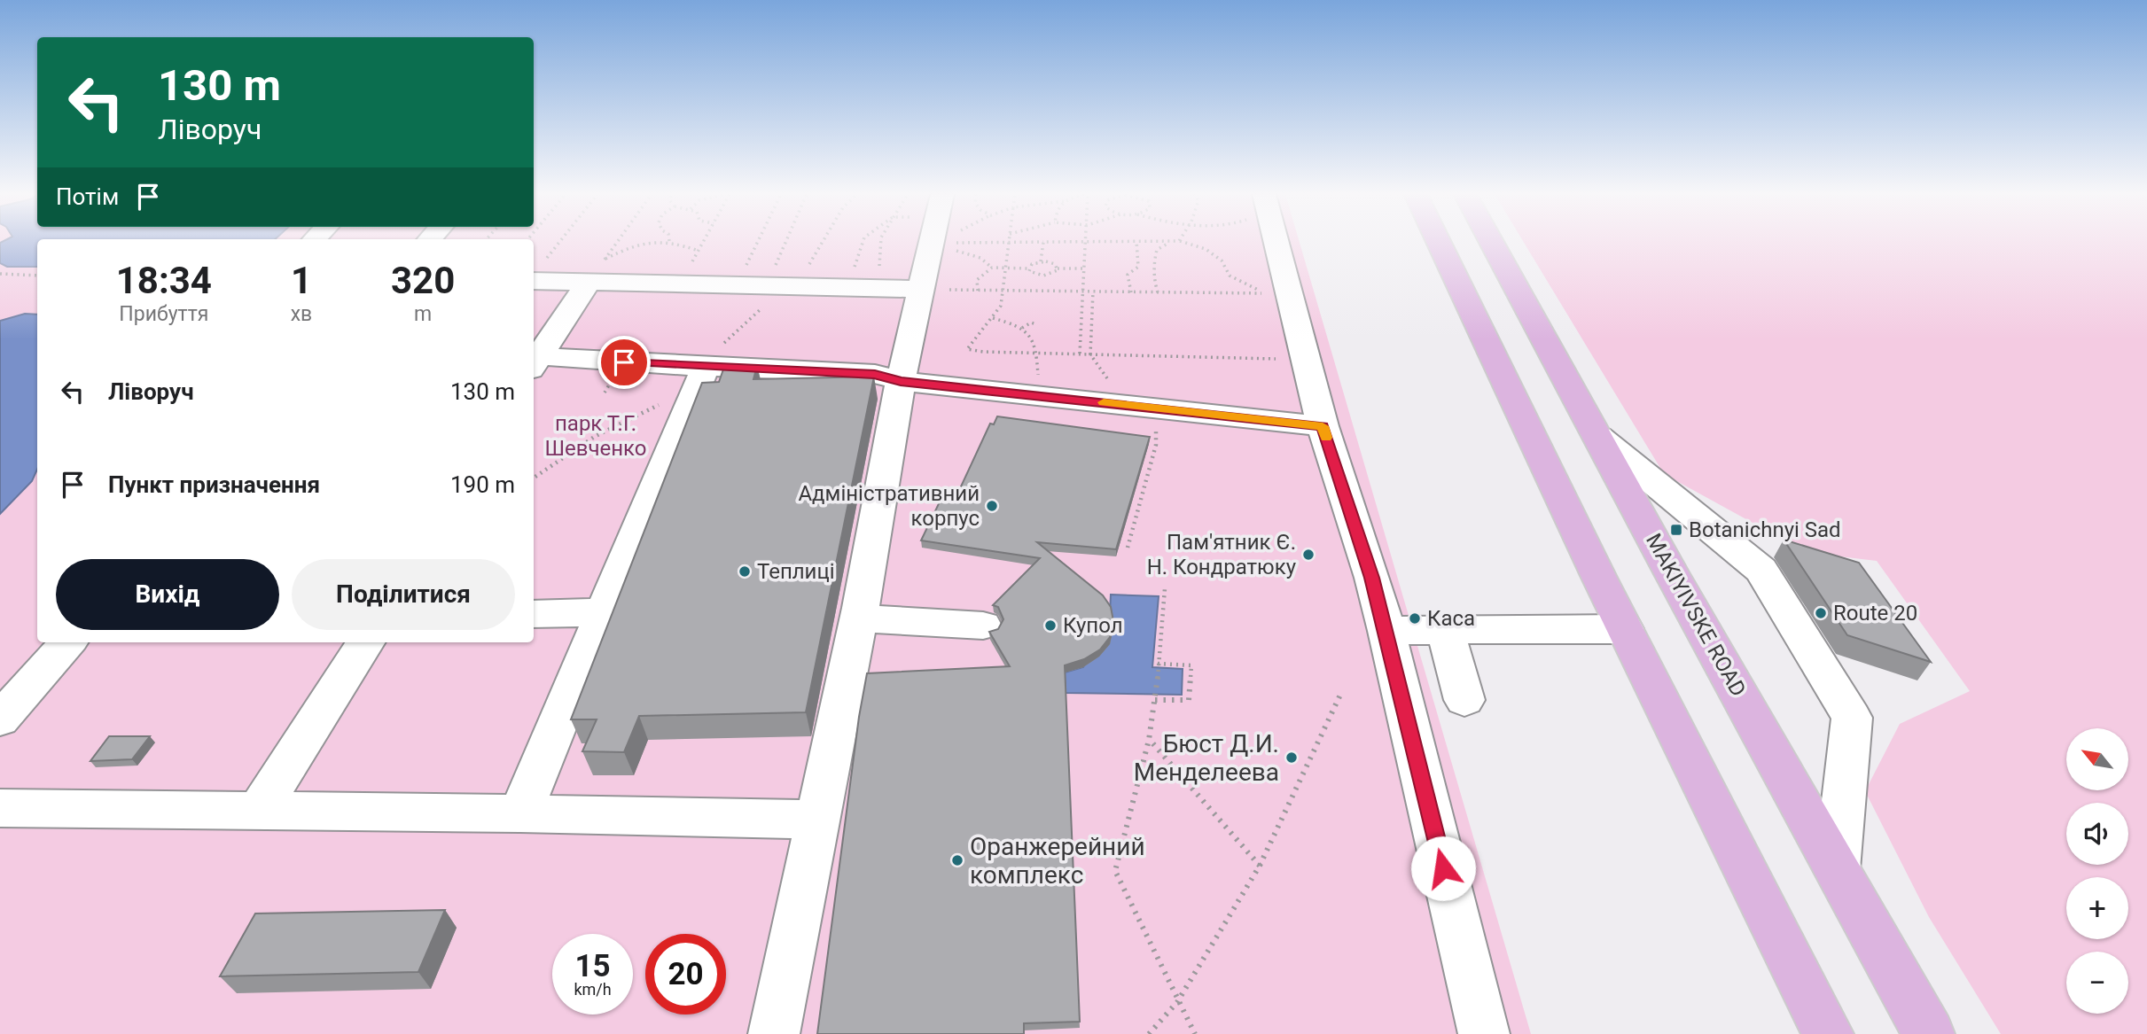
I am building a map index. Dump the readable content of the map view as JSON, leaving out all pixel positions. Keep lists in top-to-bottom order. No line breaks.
{"streets":{"main road":["MAKIYIVSKE ROAD"]},"parks":["парк Т.Г. Шевченко"],"places":{"other":["Адміністративний корпус","Пам'ятник Є. Н. Кондратюку","Теплиці","Route 20","Каса","Купол","Бюст Д.И. Менделеева","Оранжерейний комплекс"],"transit":["Botanichnyi Sad"]},"north":"top left","page":{"turn":["130 m","Ліворуч"],"then":"Потім","eta":["18:34","Прибуття","1","хв","320","m"],"list":[{"name":"Ліворуч","value":"130 m"},{"name":"Пункт призначення","value":"190 m"}],"buttons":["Вихід","Поділитися"],"map_buttons":["+","−"],"speed":"15 km/h","limit":"20"}}
